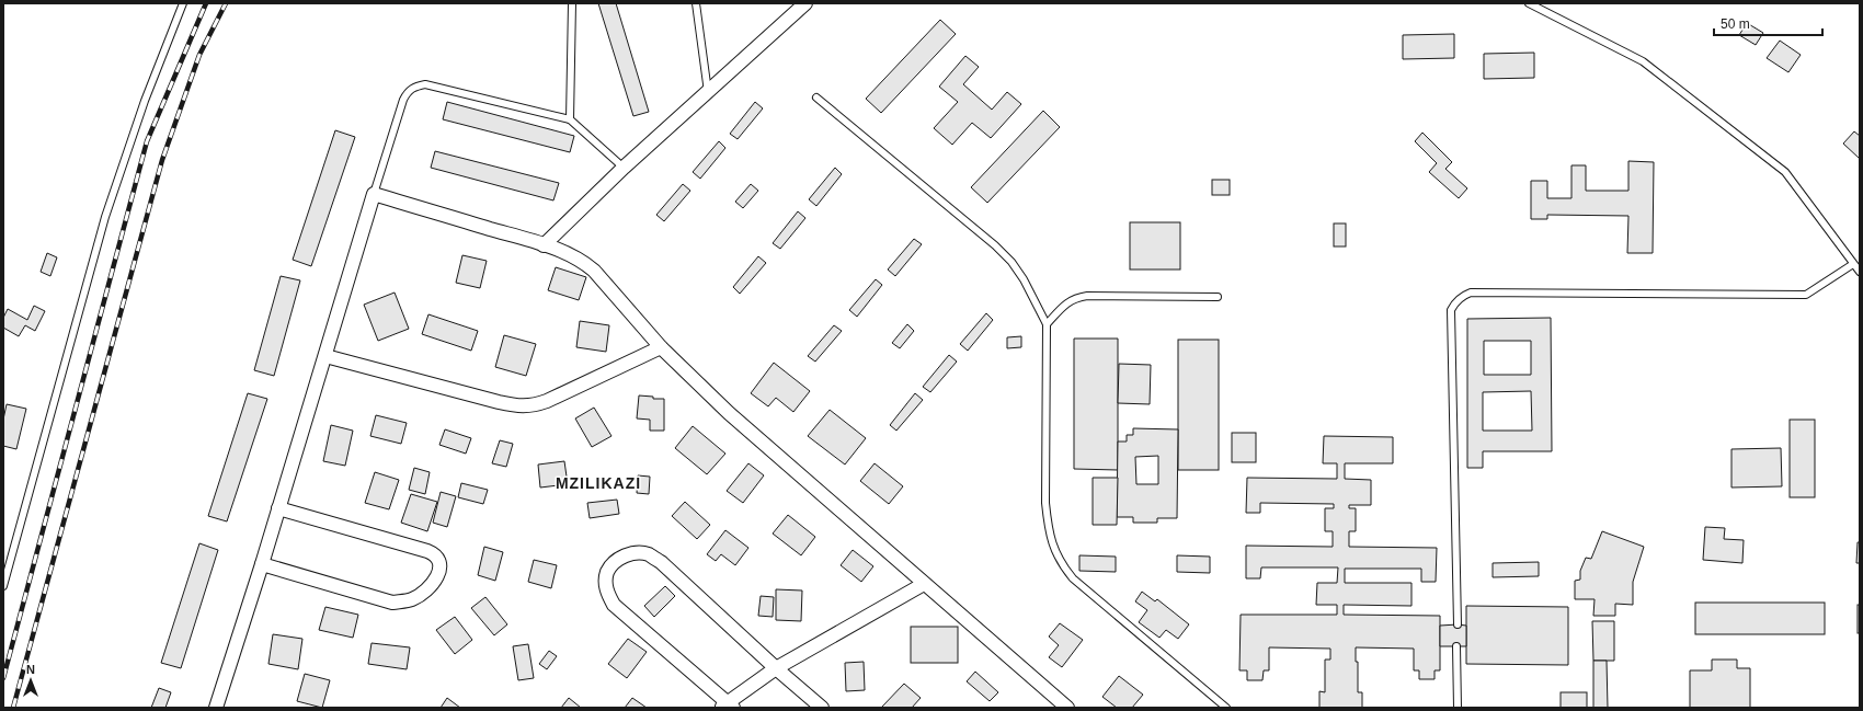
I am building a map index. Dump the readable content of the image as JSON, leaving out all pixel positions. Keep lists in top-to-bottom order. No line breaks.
{"districts":["MZILIKAZI"],"scale_bar":"50 m","north":"top"}
